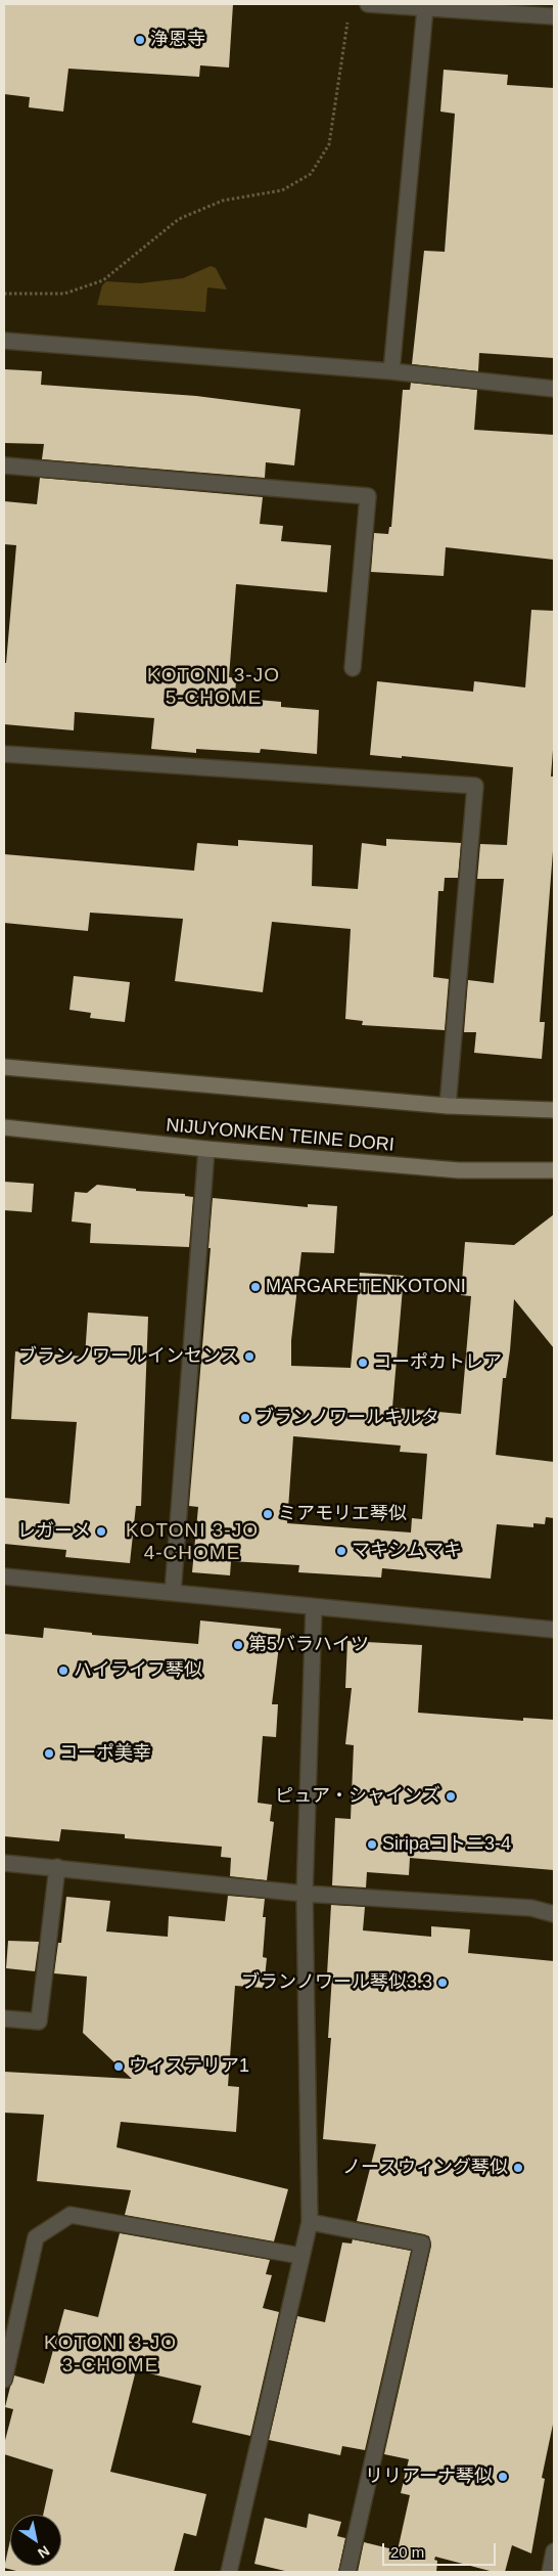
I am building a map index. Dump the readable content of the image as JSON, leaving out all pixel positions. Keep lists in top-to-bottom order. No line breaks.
{"streets":{"street":["NIJUYONKEN TEINE DORI"]},"districts":["KOTONI 3-JO 5-CHOME","KOTONI 3-JO 4-CHOME","KOTONI 3-JO 3-CHOME"],"places":["浄恩寺","MARGARETENKOTONI","ブランノワールインセンス","コーポカトレア","ブランノワールキルタ","ミアモリエ琴似","レガーメ","マキシムマキ","第5バラハイツ","ハイライフ琴似","コーポ美幸","ピュア・シャインズ","Siripaコトニ3-4","ブランノワール琴似3.3","ウィステリア1","ノースウィング琴似","リリアーナ琴似"],"scale_bar":"20 m","north":"bottom right"}
